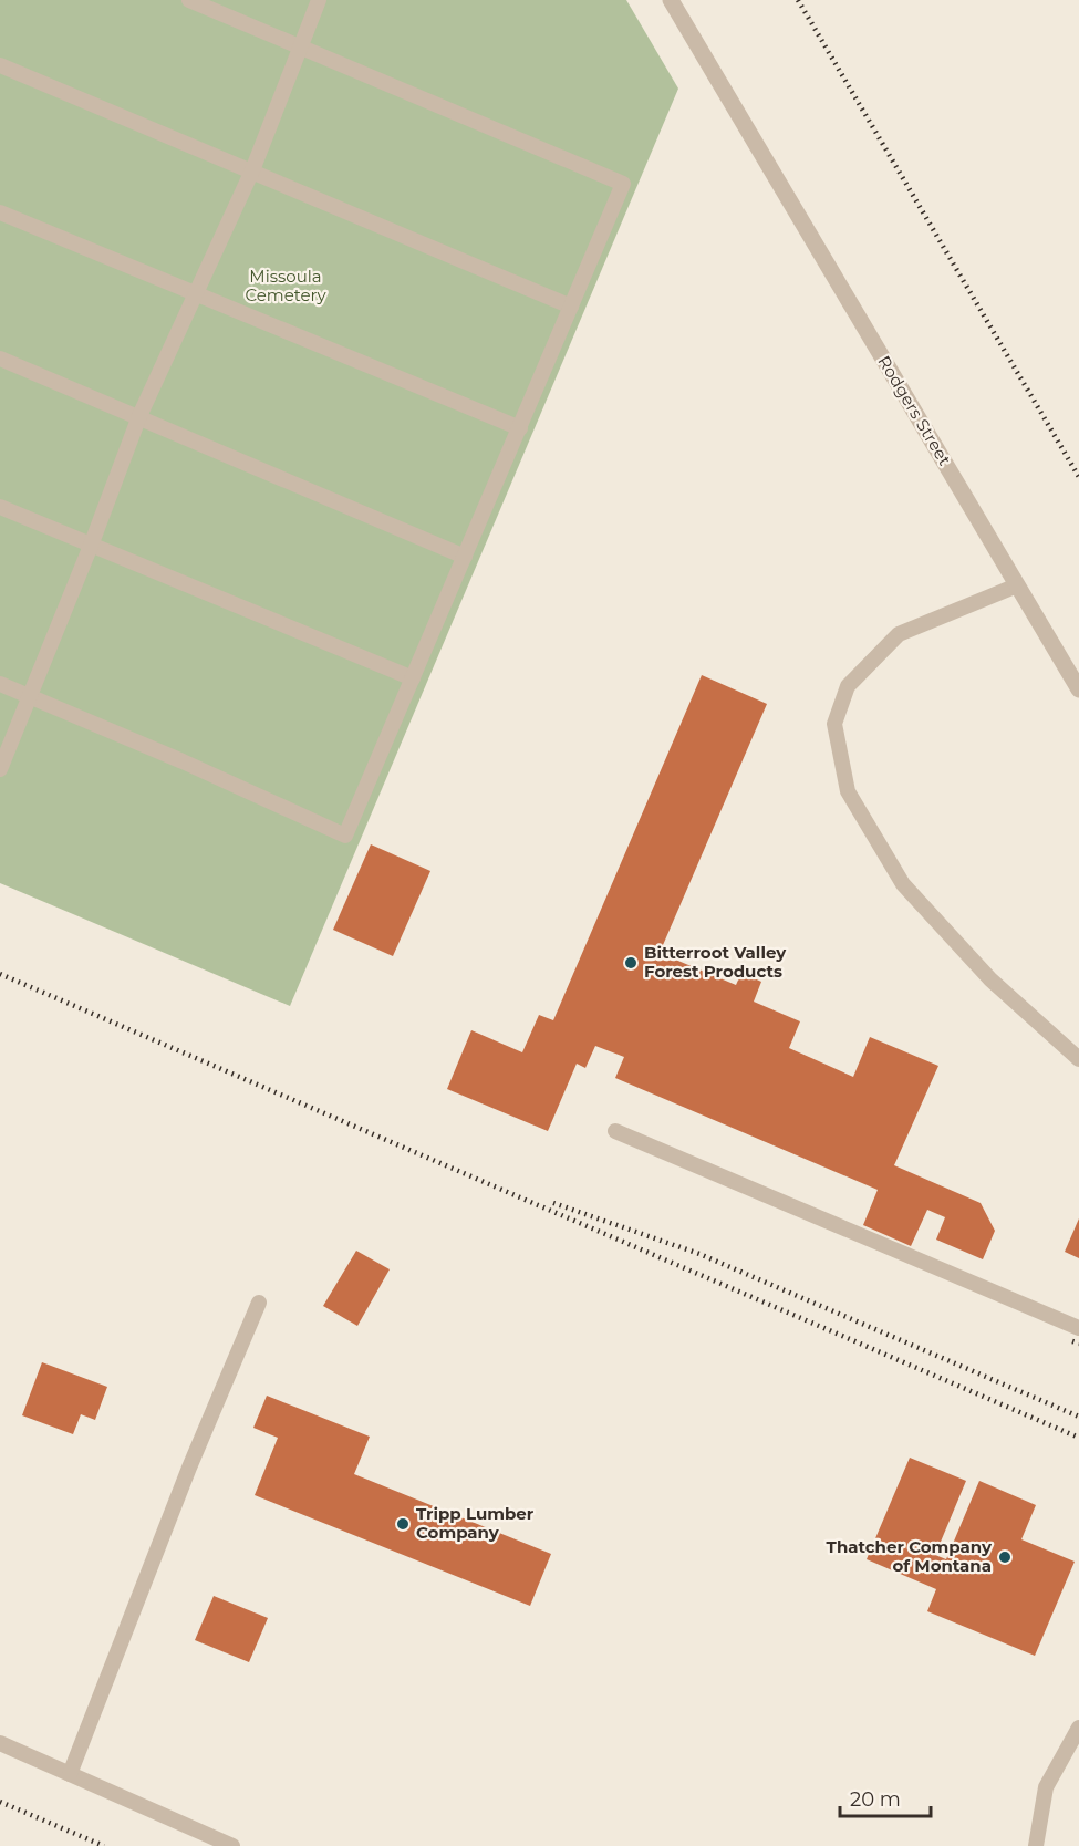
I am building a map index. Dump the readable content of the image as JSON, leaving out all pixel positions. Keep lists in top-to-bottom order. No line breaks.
{"streets":{"street":["Rodgers Street"]},"parks":["Missoula Cemetery"],"places":["Bitterroot Valley Forest Products","Tripp Lumber Company","Thatcher Company of Montana"],"scale_bar":"20 m"}
